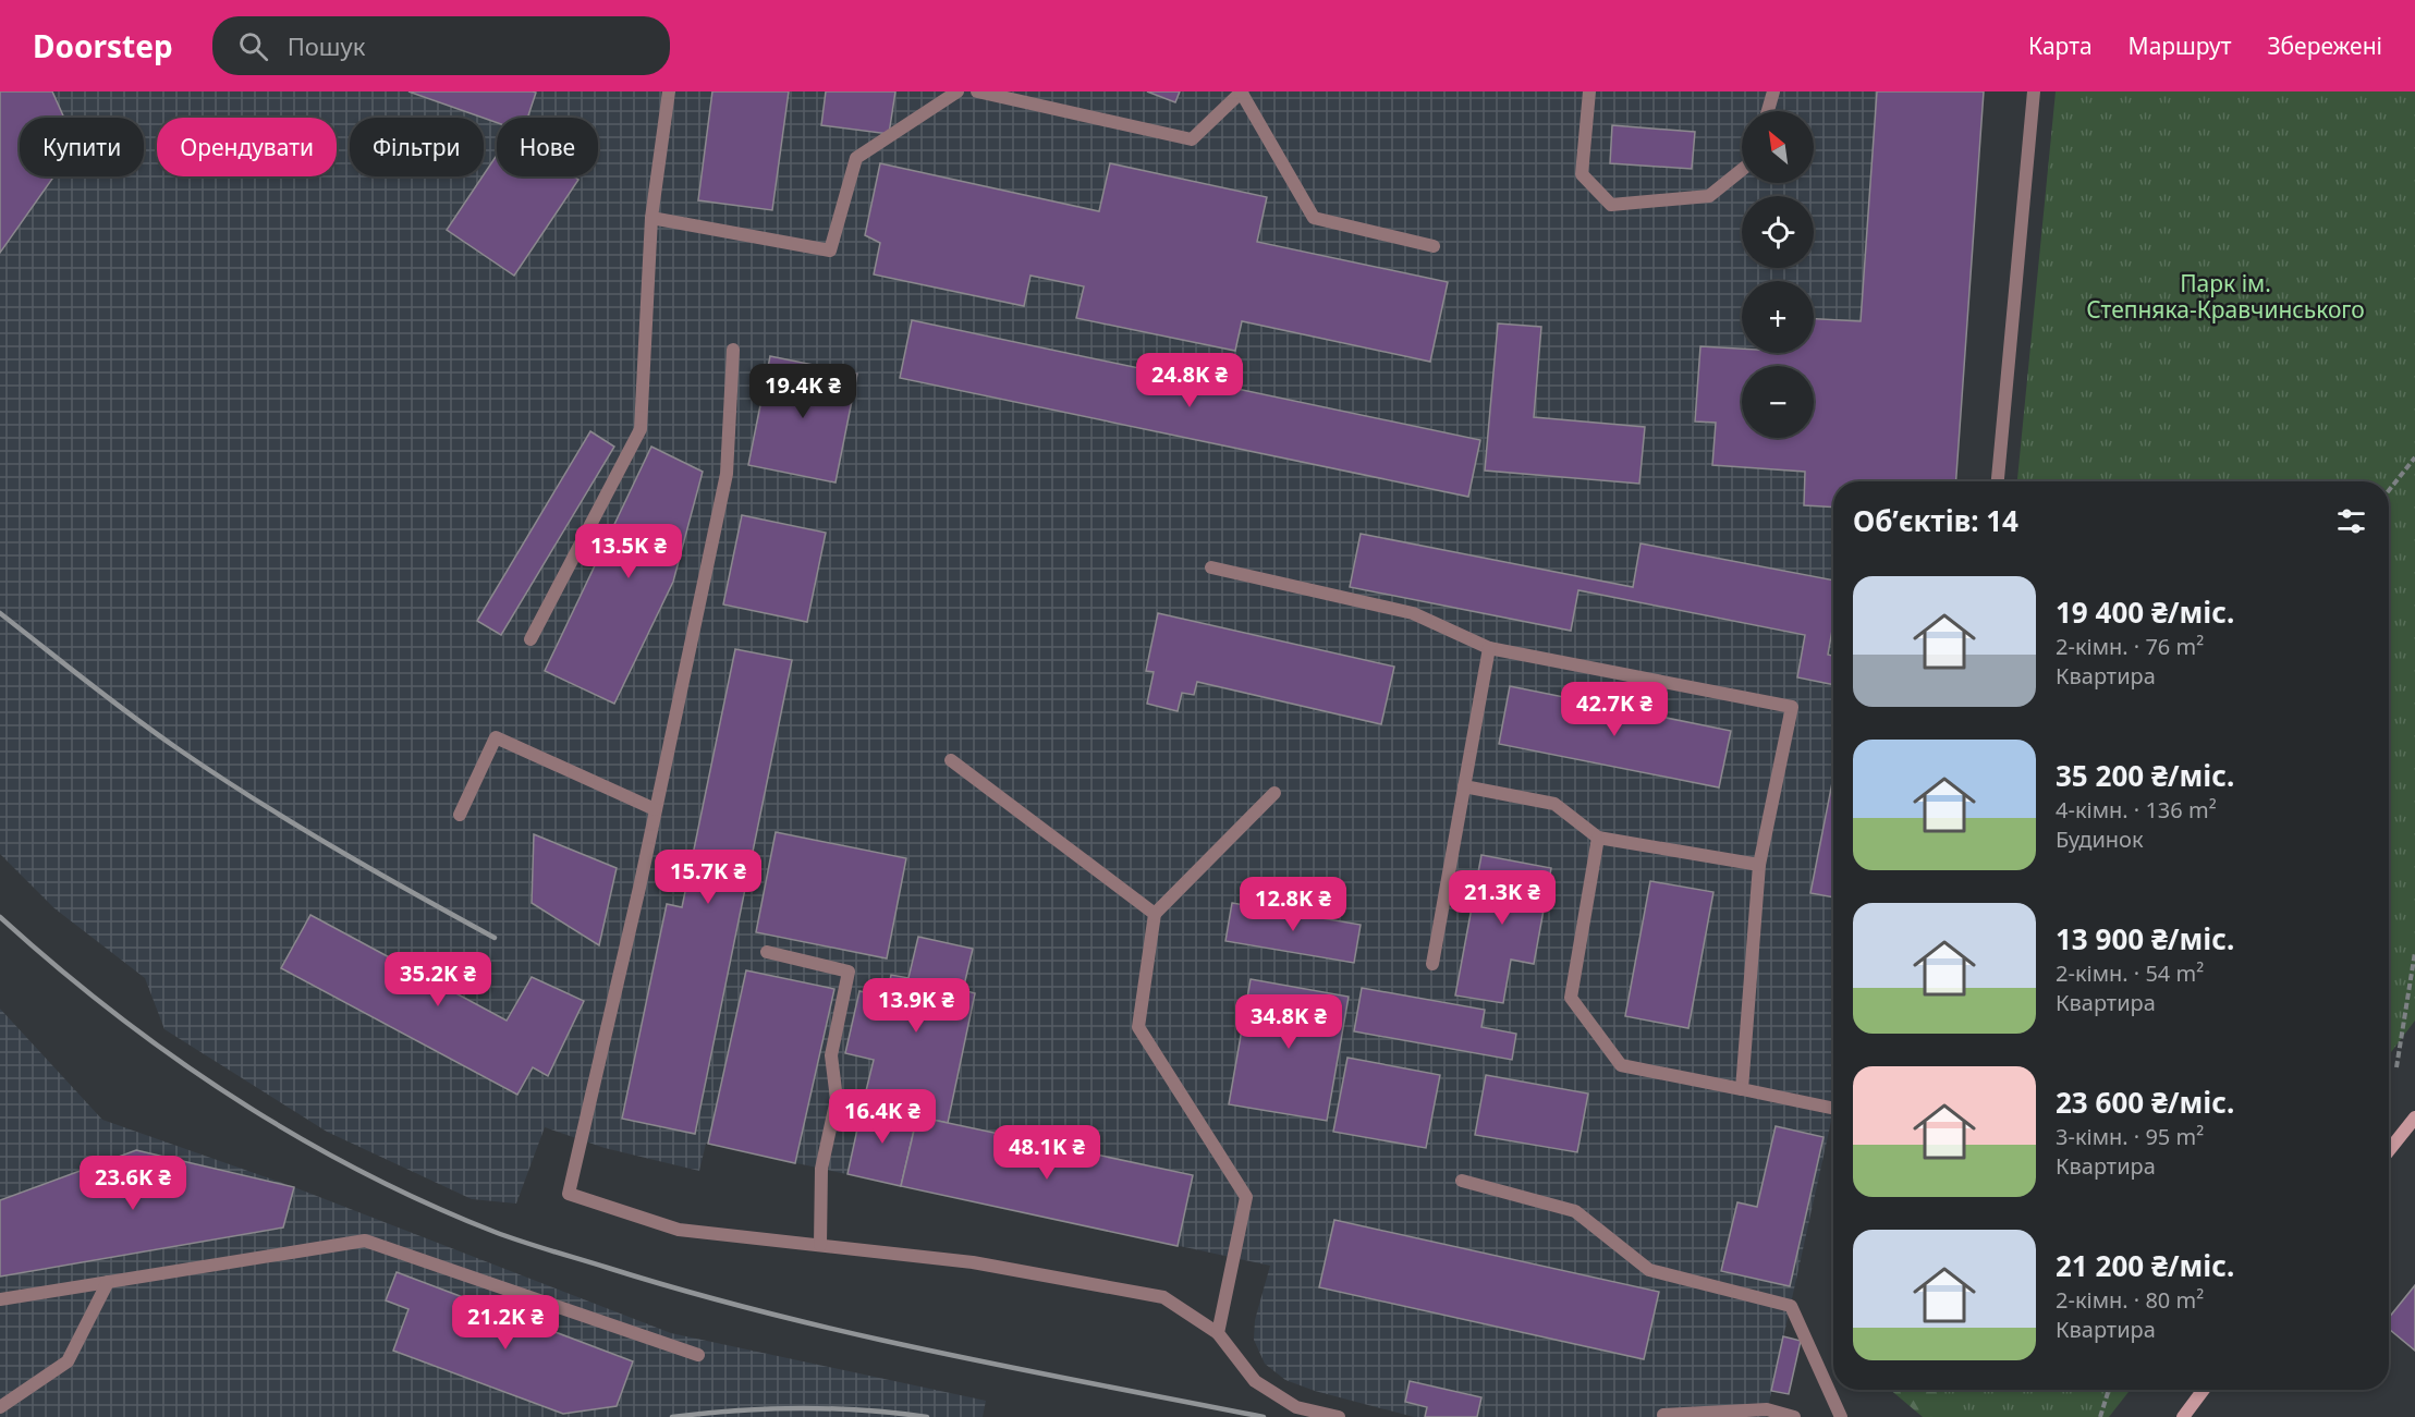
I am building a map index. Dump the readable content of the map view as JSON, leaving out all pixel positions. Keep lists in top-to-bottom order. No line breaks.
{"parks":["Парк ім. Степняка-Кравчинського"],"north":"top left","page":{"header":"Doorstep","search":"Пошук","nav":["Карта","Маршрут","Збережені"],"map_buttons":["+","−"],"chip":["Купити","Орендувати","Фільтри","Нове"],"price":["24.8K ₴","19.4K ₴","13.5K ₴","42.7K ₴","15.7K ₴","21.3K ₴","12.8K ₴","35.2K ₴","13.9K ₴","34.8K ₴","16.4K ₴","48.1K ₴","23.6K ₴","21.2K ₴"],"heading":"Об’єктів: 14","list":[{"name":"19 400 ₴/міс.","note":"2-кімн. · 76 m² · Квартира"},{"name":"35 200 ₴/міс.","note":"4-кімн. · 136 m² · Будинок"},{"name":"13 900 ₴/міс.","note":"2-кімн. · 54 m² · Квартира"},{"name":"23 600 ₴/міс.","note":"3-кімн. · 95 m² · Квартира"},{"name":"21 200 ₴/міс.","note":"2-кімн. · 80 m² · Квартира"}]}}
